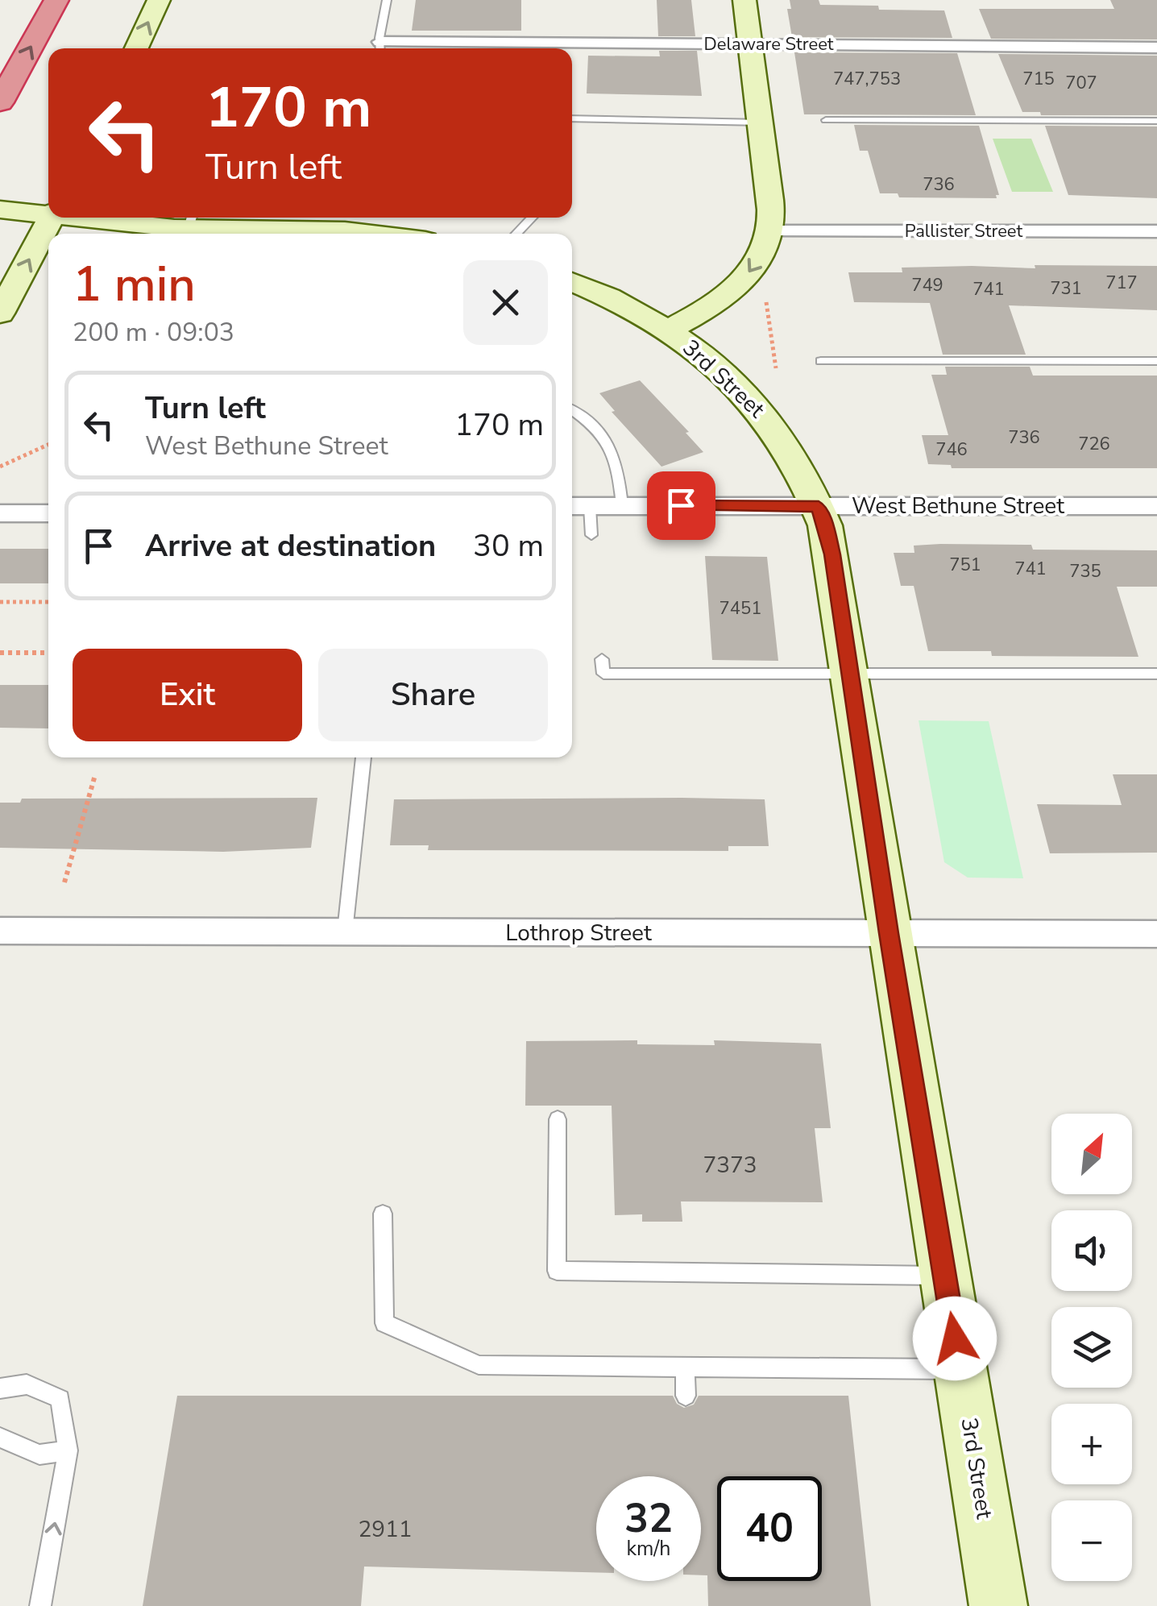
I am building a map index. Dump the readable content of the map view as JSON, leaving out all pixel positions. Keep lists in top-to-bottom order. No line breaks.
{"streets":{"street":["Delaware Street","Pallister Street","3rd Street","West Bethune Street","Lothrop Street"]},"crossings":[["Delaware Street","3rd Street"],["Pallister Street","3rd Street"],["3rd Street","West Bethune Street"],["3rd Street","Lothrop Street"]],"house_numbers":["747,753","715","707","736","717","749","731","741","736","726","746","751","741","735","7451","7373","2911"],"north":"top right","page":{"turn":["170 m","Turn left"],"heading":["1 min","200 m · 09:03"],"list":[{"name":"Turn left","note":"West Bethune Street","value":"170 m"},{"name":"Arrive at destination","value":"30 m"}],"buttons":["Exit","Share"],"map_buttons":["+","−"],"speed":"32 km/h","limit":"40"}}
